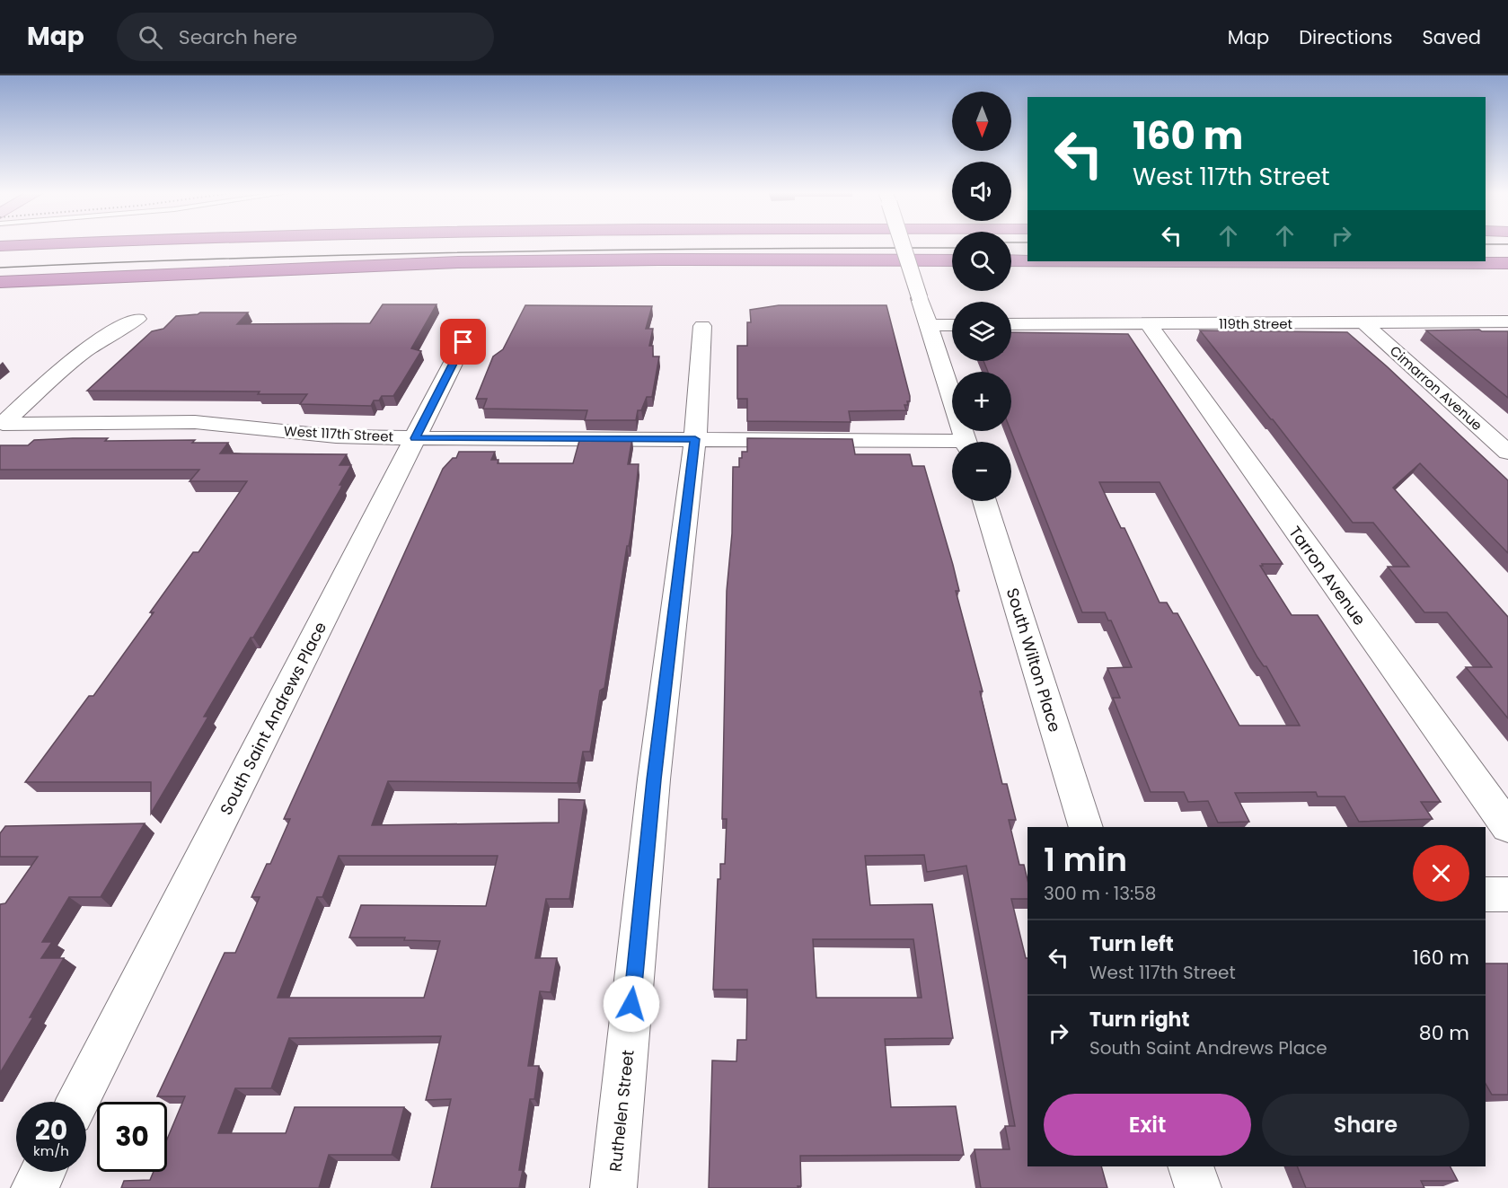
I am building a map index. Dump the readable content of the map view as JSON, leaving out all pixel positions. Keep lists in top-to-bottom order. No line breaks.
{"streets":{"street":["119th Street","Cimarron Avenue","West 117th Street","Tarron Avenue","South Wilton Place","South Saint Andrews Place","Ruthelen Street"]},"crossings":[["119th Street","Cimarron Avenue"],["119th Street","Tarron Avenue"],["West 117th Street","South Saint Andrews Place"],["West 117th Street","Ruthelen Street"]],"north":"bottom","page":{"header":"Map","search":"Search here","nav":["Map","Directions","Saved"],"map_buttons":["+","−"],"turn":["160 m","West 117th Street"],"heading":["1 min","300 m · 13:58"],"list":[{"name":"Turn left","note":"West 117th Street","value":"160 m"},{"name":"Turn right","note":"South Saint Andrews Place","value":"80 m"}],"buttons":["Exit","Share"],"speed":"20 km/h","limit":"30"}}
